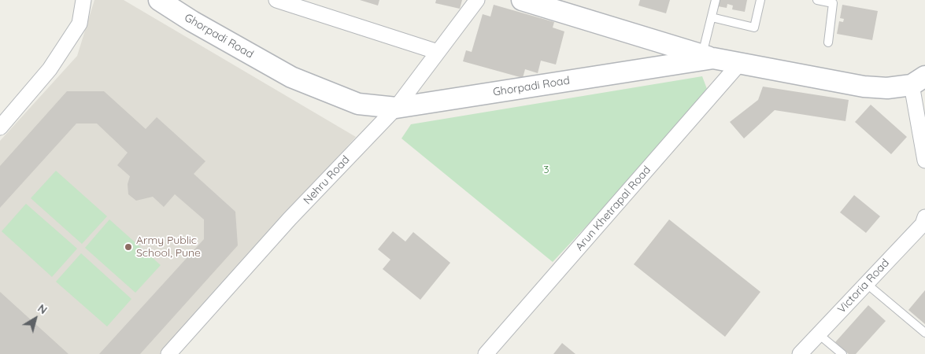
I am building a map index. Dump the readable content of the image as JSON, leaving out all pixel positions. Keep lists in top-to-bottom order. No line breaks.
{"streets":{"main road":["Ghorpadi Road"],"street":["Nehru Road","Arun Khetrapal Road","Victoria Road"]},"crossings":[["Ghorpadi Road","Nehru Road"],["Ghorpadi Road","Arun Khetrapal Road"]],"parks":["3"],"places":["Army Public School, Pune"],"north":"top right"}
